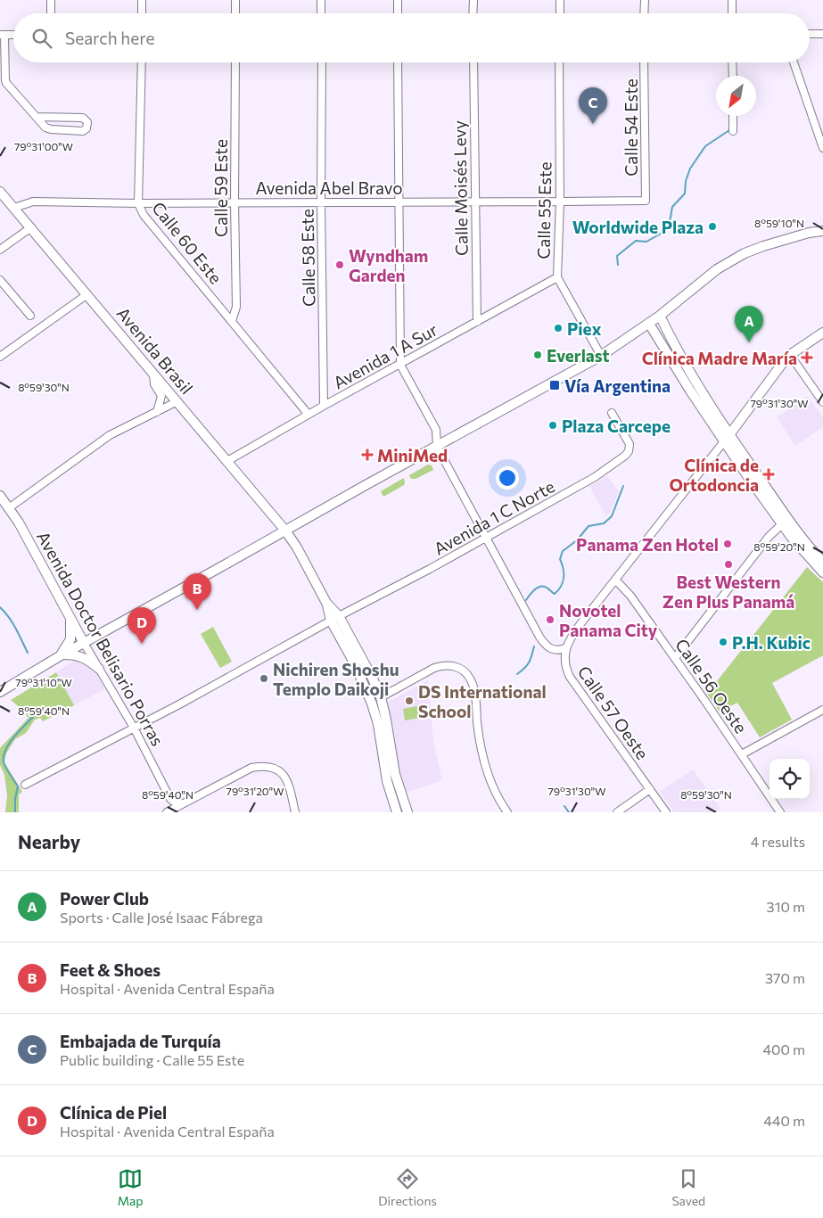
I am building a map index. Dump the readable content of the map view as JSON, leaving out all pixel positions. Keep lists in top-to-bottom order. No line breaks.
{"streets":{"main road":["Avenida Brasil","Avenida Doctor Belisario Porras"],"street":["Calle 54 Este","Avenida Abel Bravo","Calle 59 Este","Calle Moisés Levy","Calle 55 Este","Calle 60 Este","Calle 58 Este","Avenida 1 A Sur","Avenida 1 C Norte","Calle 56 Oeste","Calle 57 Oeste"]},"crossings":[["Calle 54 Este","Avenida Abel Bravo"],["Avenida Abel Bravo","Calle 59 Este"],["Avenida Abel Bravo","Calle Moisés Levy"],["Avenida Abel Bravo","Calle 55 Este"],["Avenida Abel Bravo","Calle 60 Este"],["Avenida Abel Bravo","Calle 58 Este"],["Avenida Abel Bravo","Avenida Brasil"],["Calle 59 Este","Calle 60 Este"],["Calle Moisés Levy","Avenida 1 A Sur"],["Calle 55 Este","Avenida 1 A Sur"],["Calle 60 Este","Avenida 1 A Sur"],["Calle 58 Este","Avenida 1 A Sur"],["Avenida Brasil","Avenida 1 A Sur"],["Avenida Brasil","Avenida 1 C Norte"],["Avenida 1 C Norte","Avenida Doctor Belisario Porras"]],"places":{"other":["Worldwide Plaza","Wyndham Garden","Piex","Everlast","Plaza Carcepe","Panama Zen Hotel","Best Western Zen Plus Panamá","Novotel Panama City","P.H. Kubic","Nichiren Shoshu Templo Daikoji","DS International School"],"health":["Clínica Madre María","MiniMed","Clínica de Ortodoncia"],"transit":["Vía Argentina"]},"north":"bottom left","page":{"search":"Search here","pins":["C","A","B","D"],"heading":["Nearby","4 results"],"list":[{"mark":"A","name":"Power Club","note":"Sports · Calle José Isaac Fábrega","value":"310 m"},{"mark":"B","name":"Feet & Shoes","note":"Hospital · Avenida Central España","value":"370 m"},{"mark":"C","name":"Embajada de Turquía","note":"Public building · Calle 55 Este","value":"400 m"},{"mark":"D","name":"Clínica de Piel","note":"Hospital · Avenida Central España","value":"440 m"}],"nav":["Map","Directions","Saved"]},"coordinates":["79°31'00\"W","8°59'10\"N","8°59'30\"N","79°31'30\"W","8°59'20\"N","79°31'10\"W","8°59'40\"N","79°31'20\"W"]}
